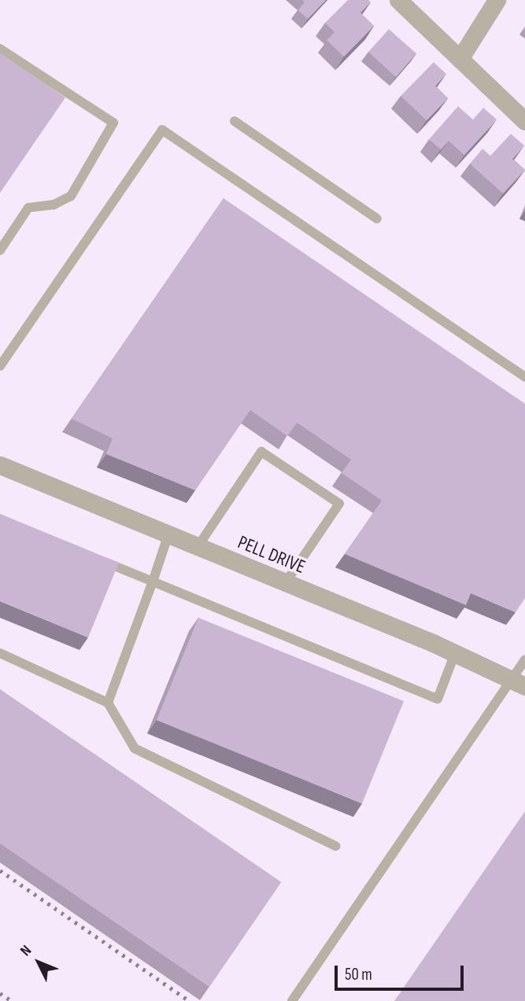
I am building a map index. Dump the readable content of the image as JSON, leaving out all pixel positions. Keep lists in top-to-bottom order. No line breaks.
{"streets":{"street":["PELL DRIVE"]},"scale_bar":"50 m","north":"top left"}
